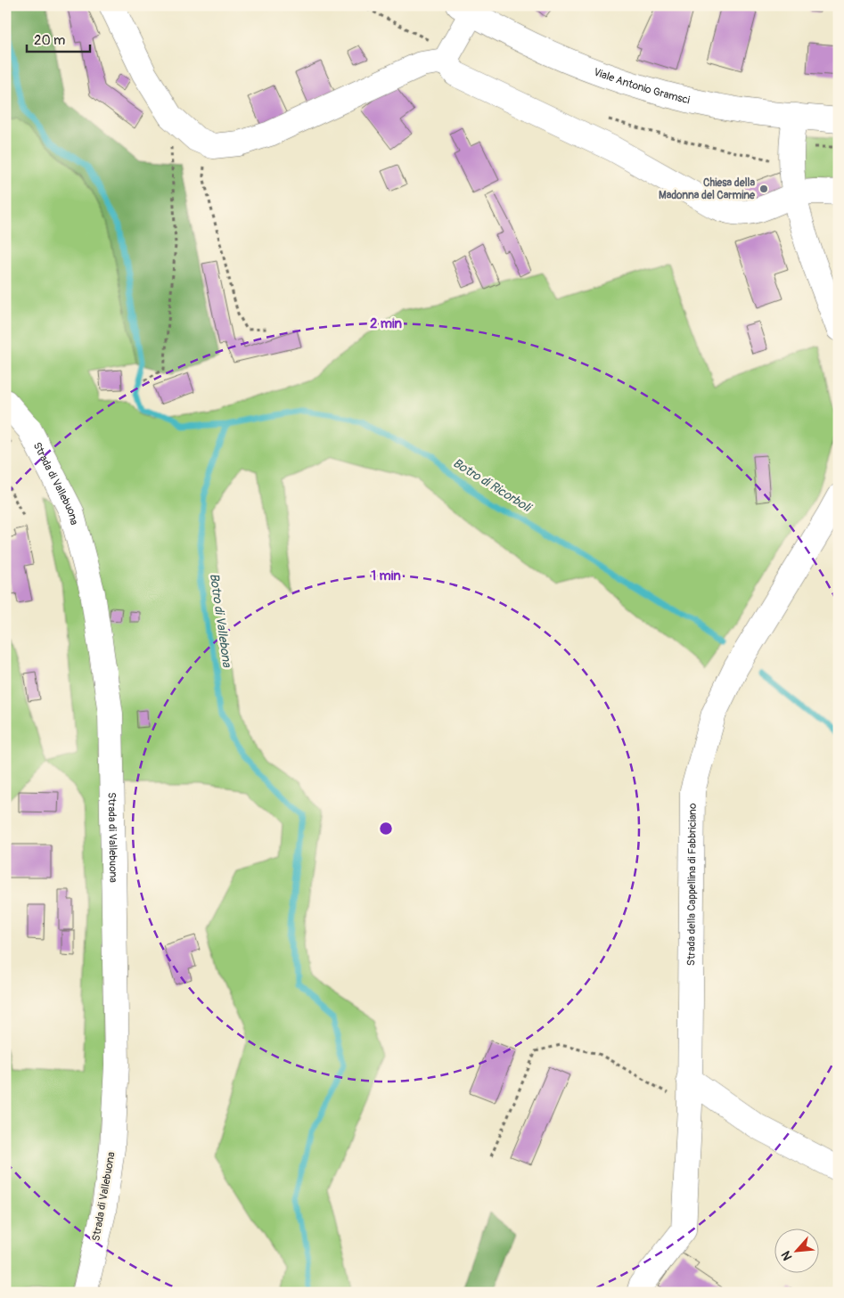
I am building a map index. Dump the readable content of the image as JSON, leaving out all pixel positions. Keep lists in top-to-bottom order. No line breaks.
{"streets":{"street":["Viale Antonio Gramsci","Strada di Vallebuona","Strada della Cappellina di Fabbriciano"]},"water":["Botro di Ricorboli","Botro di Vallebona"],"places":["Chiesa della Madonna del Carmine"],"scale_bar":"20 m","north":"bottom left","rings":["2 min","1 min"]}
